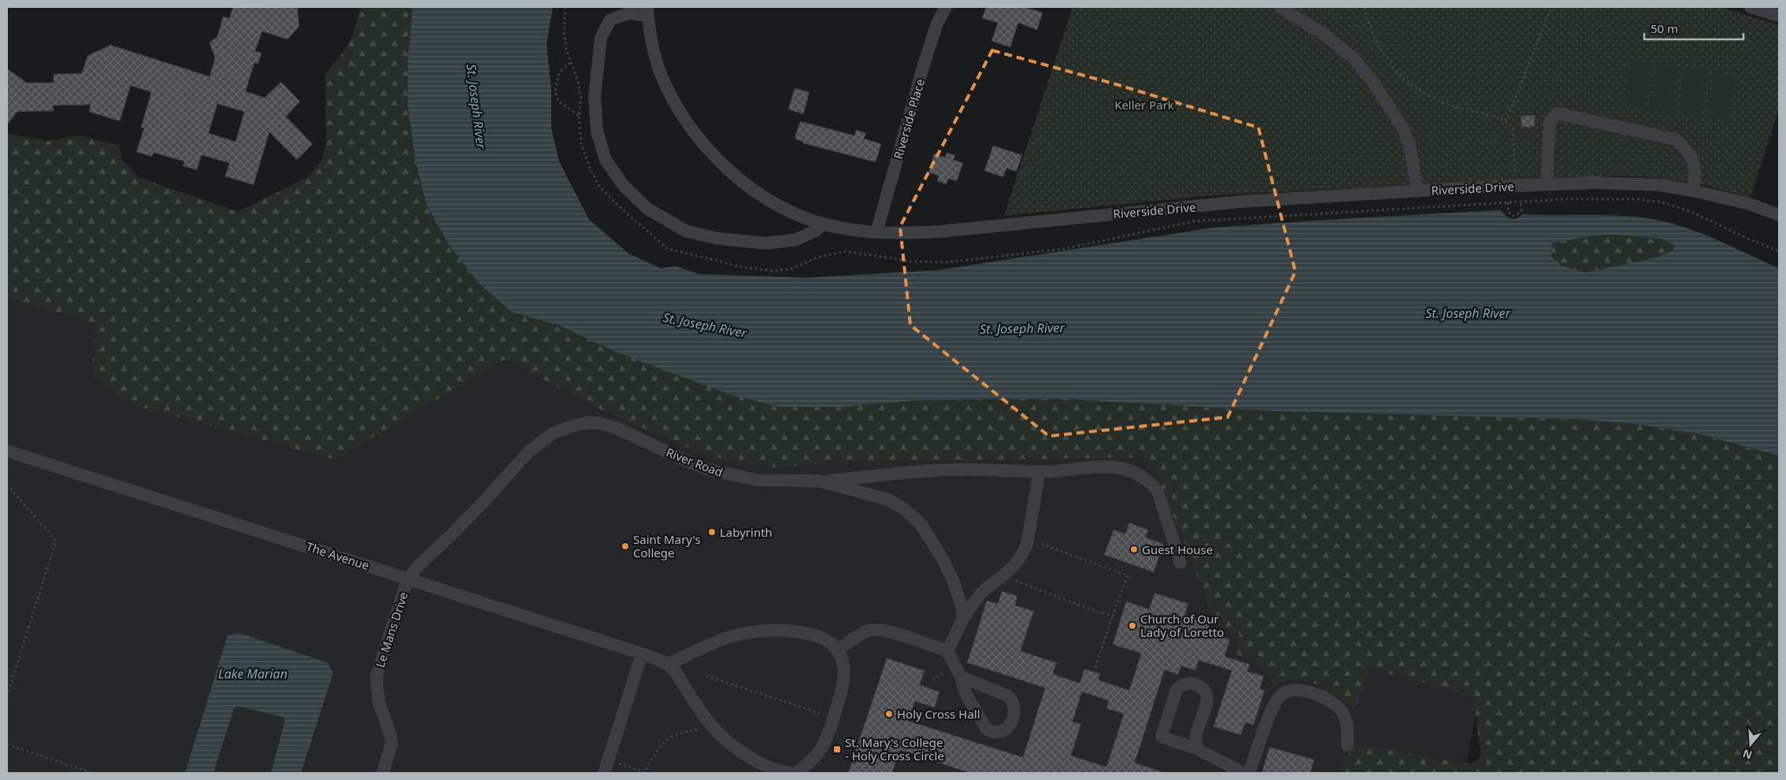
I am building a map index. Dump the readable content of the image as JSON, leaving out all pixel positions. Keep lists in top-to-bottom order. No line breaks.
{"streets":{"street":["Riverside Place","Riverside Drive","River Road","The Avenue","Le Mans Drive"]},"crossings":[["Riverside Place","Riverside Drive"],["River Road","The Avenue"],["River Road","Le Mans Drive"],["The Avenue","Le Mans Drive"]],"water":["St. Joseph River","Lake Marian"],"parks":["Keller Park"],"places":{"other":["Labyrinth","Saint Mary's College","Guest House","Church of Our Lady of Loretto","Holy Cross Hall"],"transit":["St. Mary's College - Holy Cross Circle"]},"scale_bar":"50 m","north":"bottom"}
